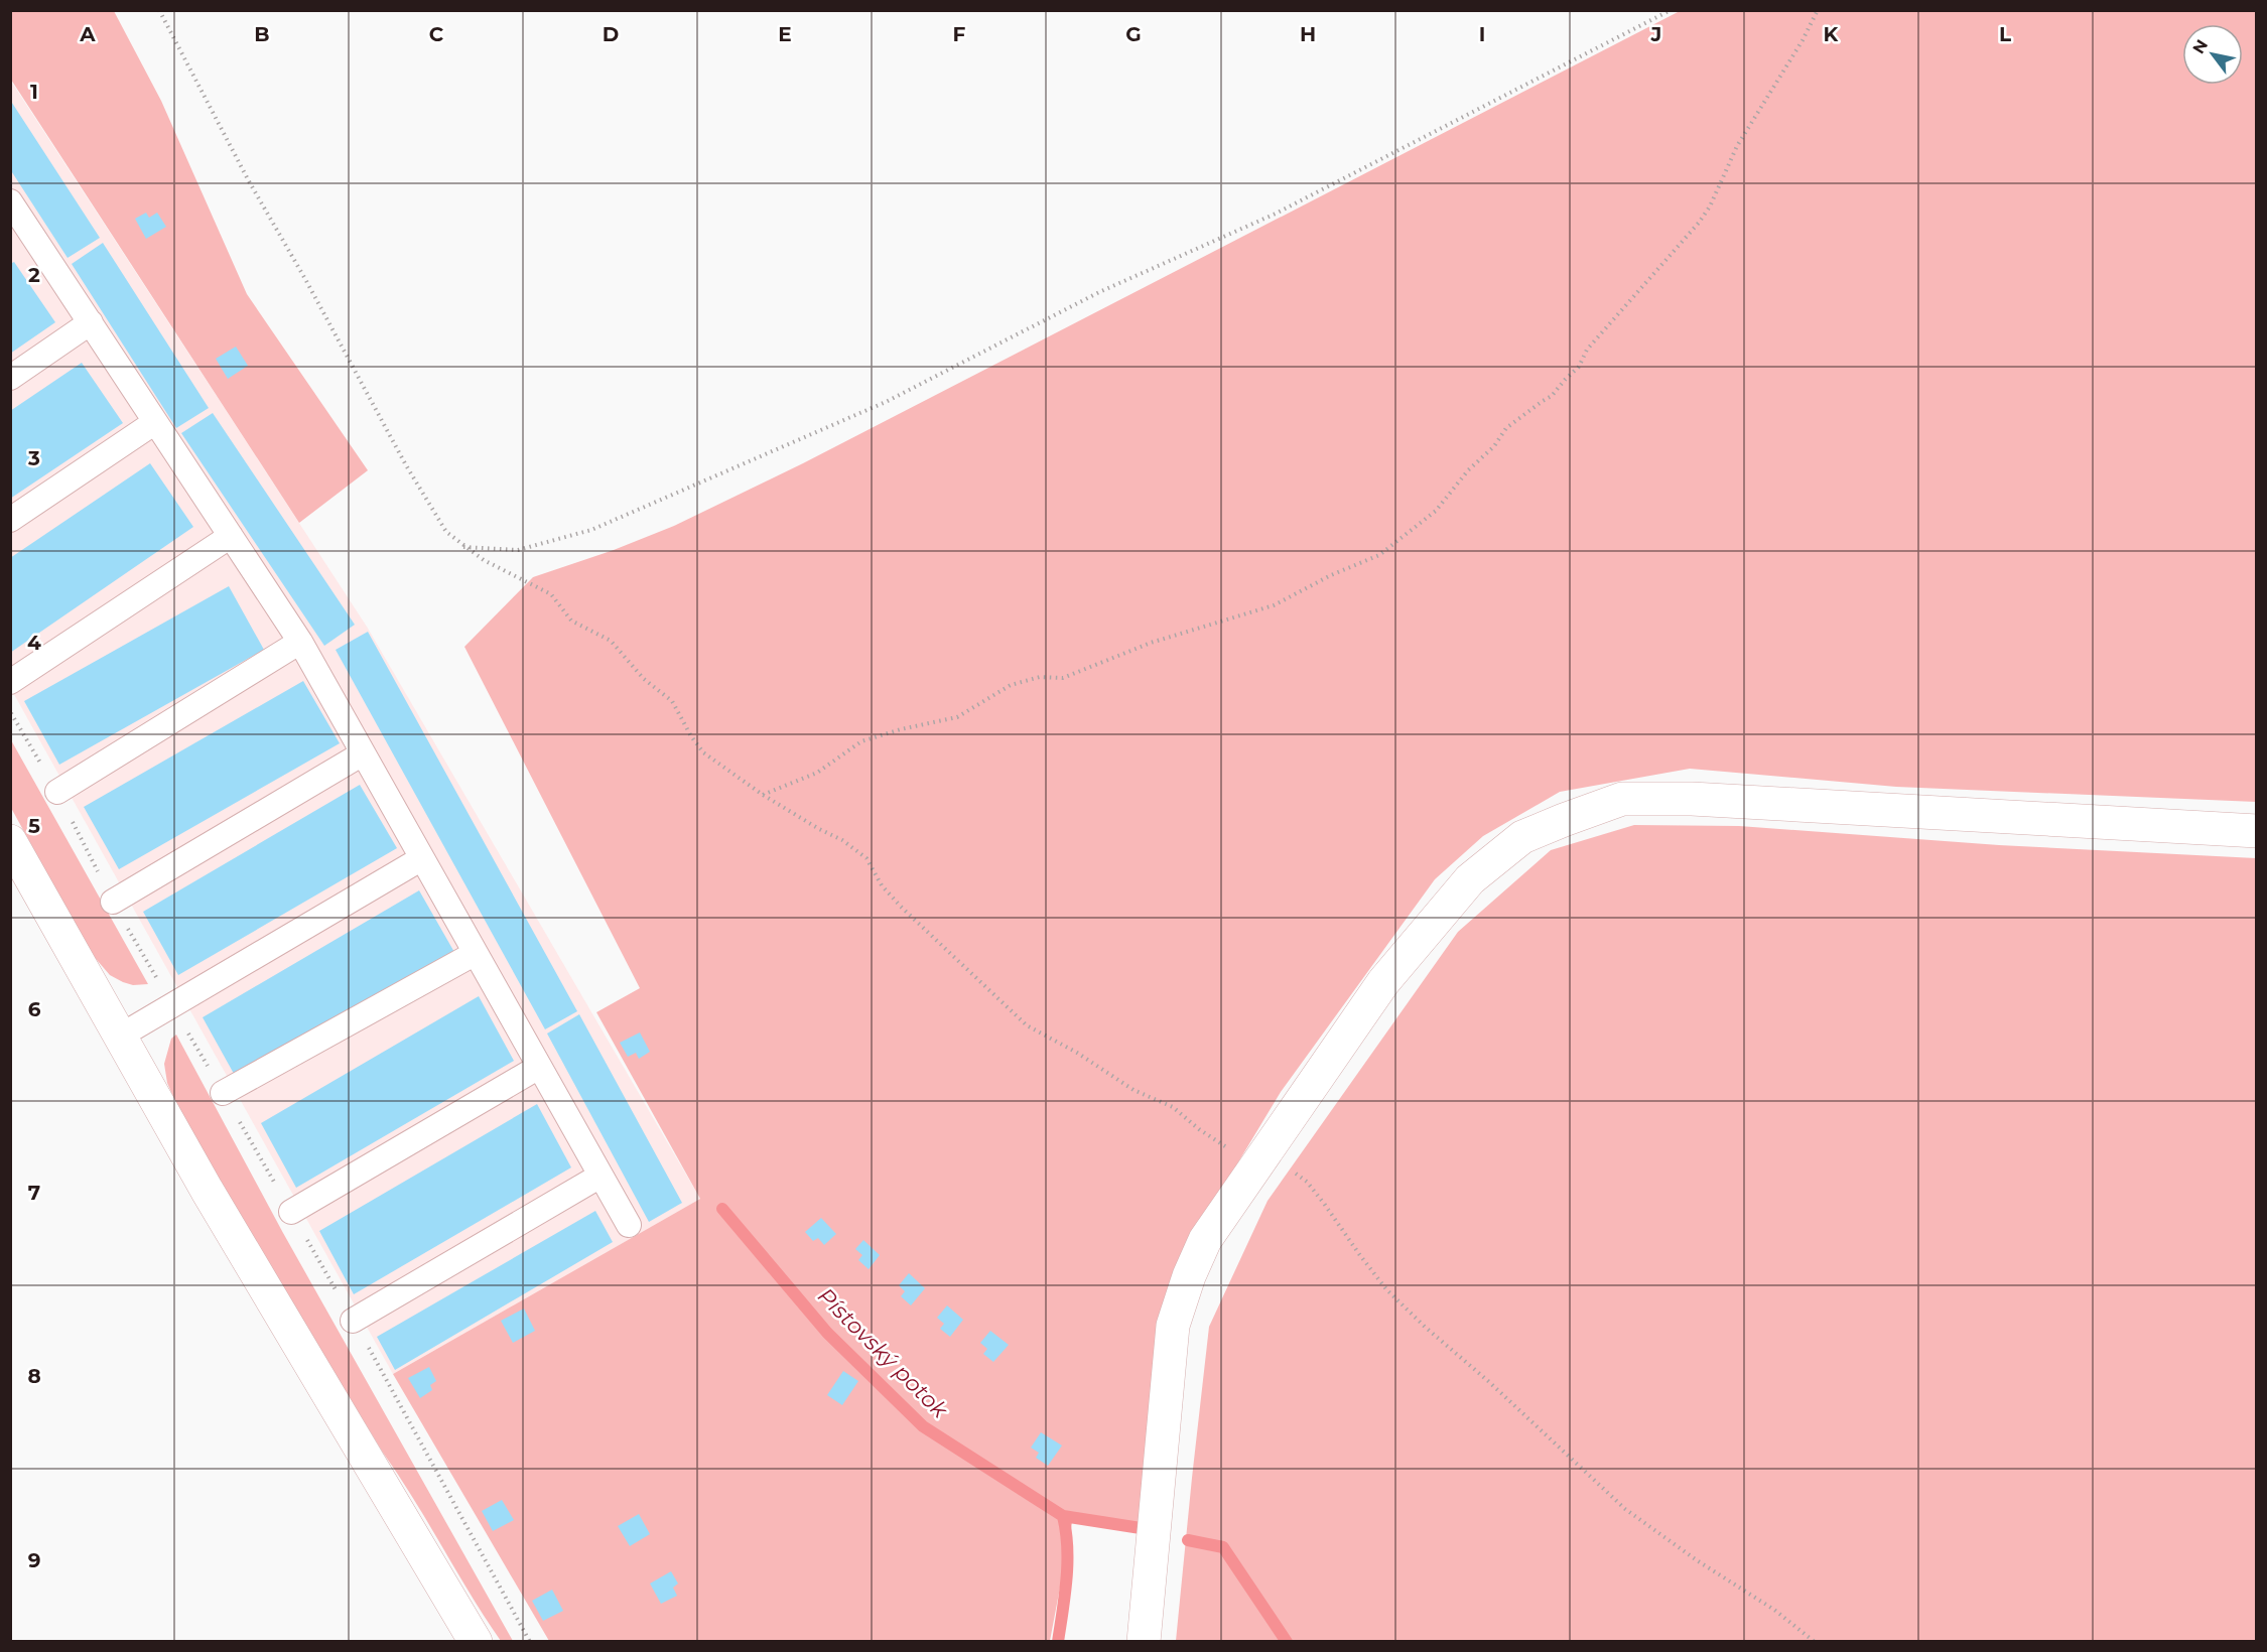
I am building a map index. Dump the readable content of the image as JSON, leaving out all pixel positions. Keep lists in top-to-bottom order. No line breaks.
{"water":["Pístovský potok"],"north":"top left","grid":{"columns":["A","B","C","D","E","F","G","H","I","J","K","L"],"rows":["1","2","3","4","5","6","7","8","9"]}}
